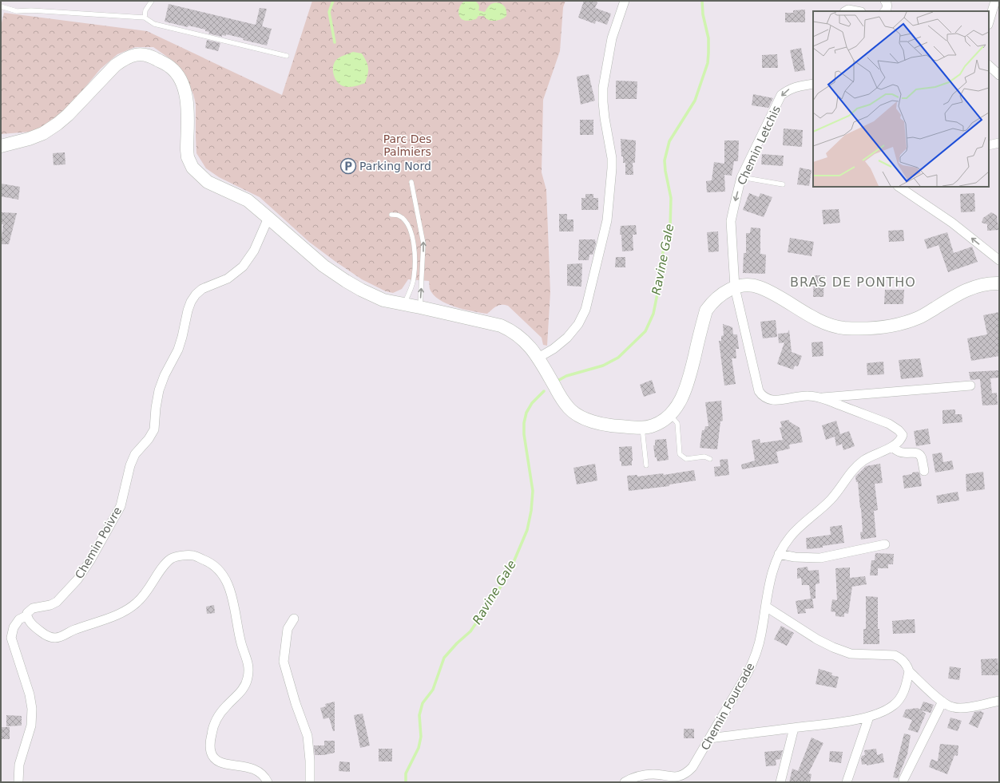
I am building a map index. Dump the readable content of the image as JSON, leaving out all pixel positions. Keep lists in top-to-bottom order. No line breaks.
{"streets":{"street":["Chemin Letchis","Chemin Poivre","Chemin Fourcade"]},"crossings":[["Chemin Letchis","Chemin Fourcade"]],"one_way":["Chemin Letchis"],"districts":["BRAS DE PONTHO"],"water":["Ravine Gale"],"parks":["Parc Des Palmiers"],"places":{"parking":["Parking Nord"]}}
